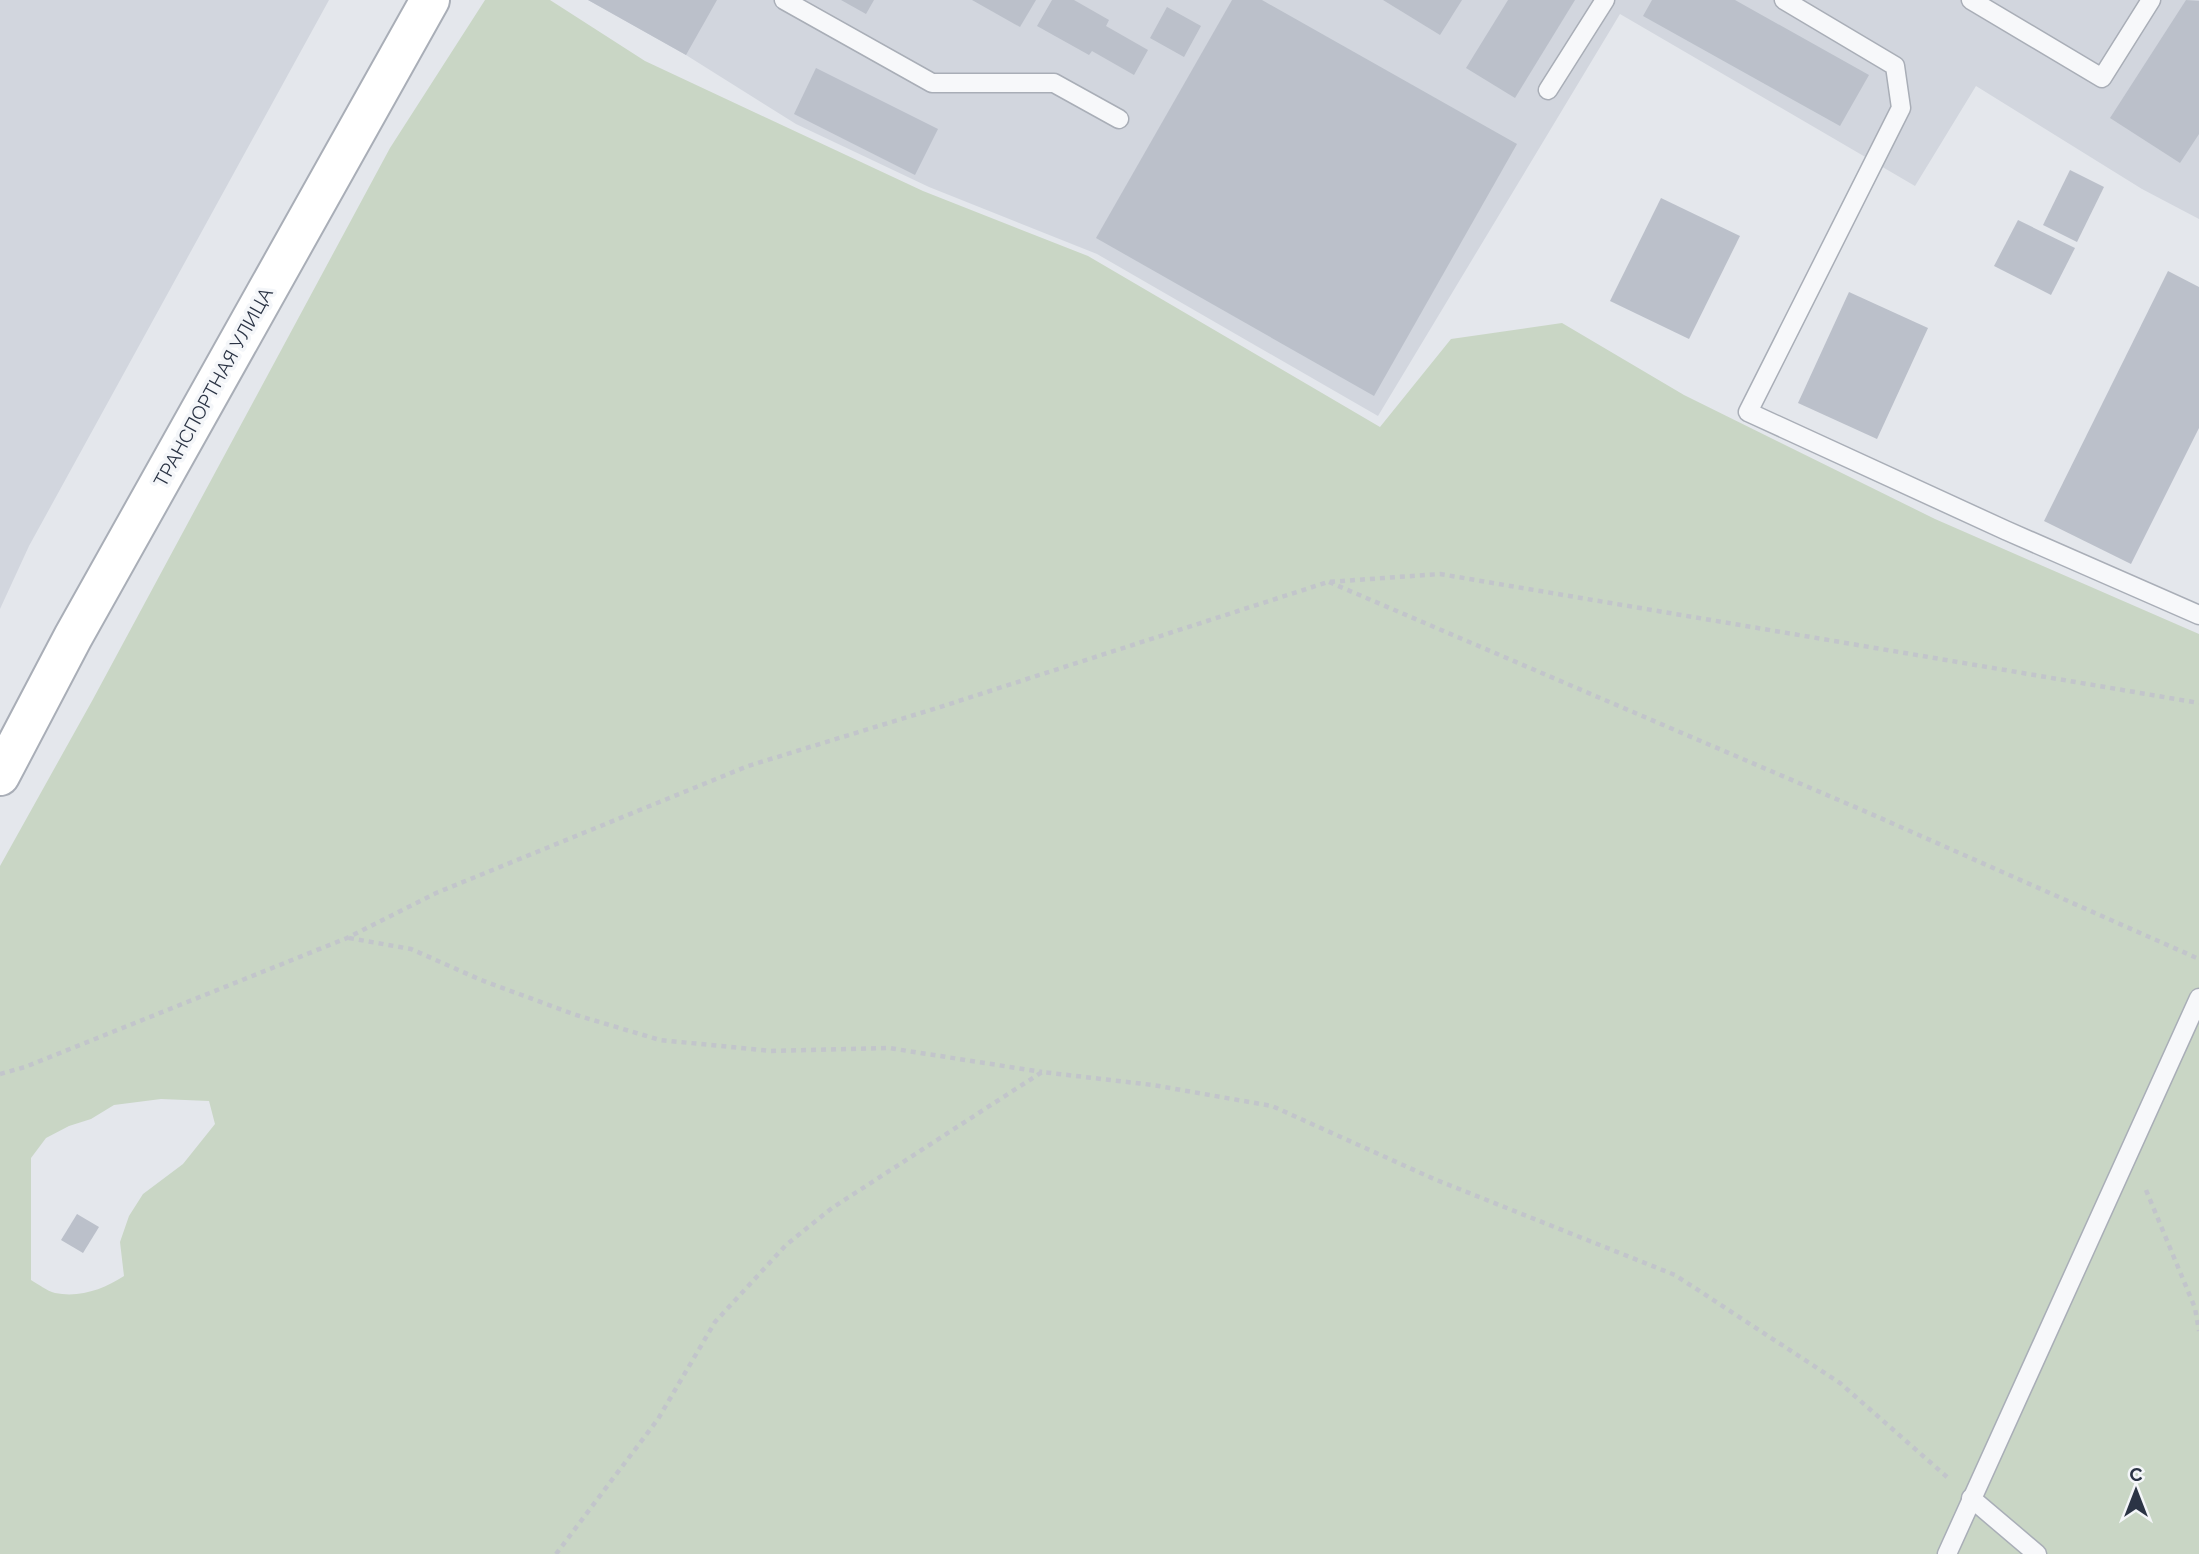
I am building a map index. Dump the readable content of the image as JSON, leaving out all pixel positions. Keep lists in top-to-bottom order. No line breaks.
{"streets":{"street":["ТРАНСПОРТНАЯ УЛИЦА"]},"north":"top"}
